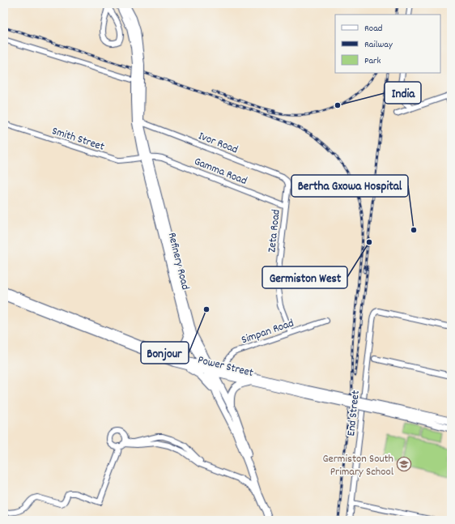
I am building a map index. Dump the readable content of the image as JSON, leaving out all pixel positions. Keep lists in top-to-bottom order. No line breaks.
{"streets":{"main road":["Refinery Road","Power Street"],"street":["Smith Street","Ivor Road","Gamma Road","Zeta Road","Simpan Road","End Street"]},"crossings":[["Smith Street","Gamma Road"],["Smith Street","Refinery Road"],["Ivor Road","Zeta Road"],["Ivor Road","Refinery Road"],["Gamma Road","Zeta Road"],["Gamma Road","Refinery Road"],["Zeta Road","Simpan Road"],["Refinery Road","Power Street"],["Simpan Road","Power Street"]],"places":{"other":["India","Bertha Gxowa Hospital","Germiston West","Bonjour"],"school or university":["Germiston South Primary School"]},"legend":["Road","Railway","Park"]}
